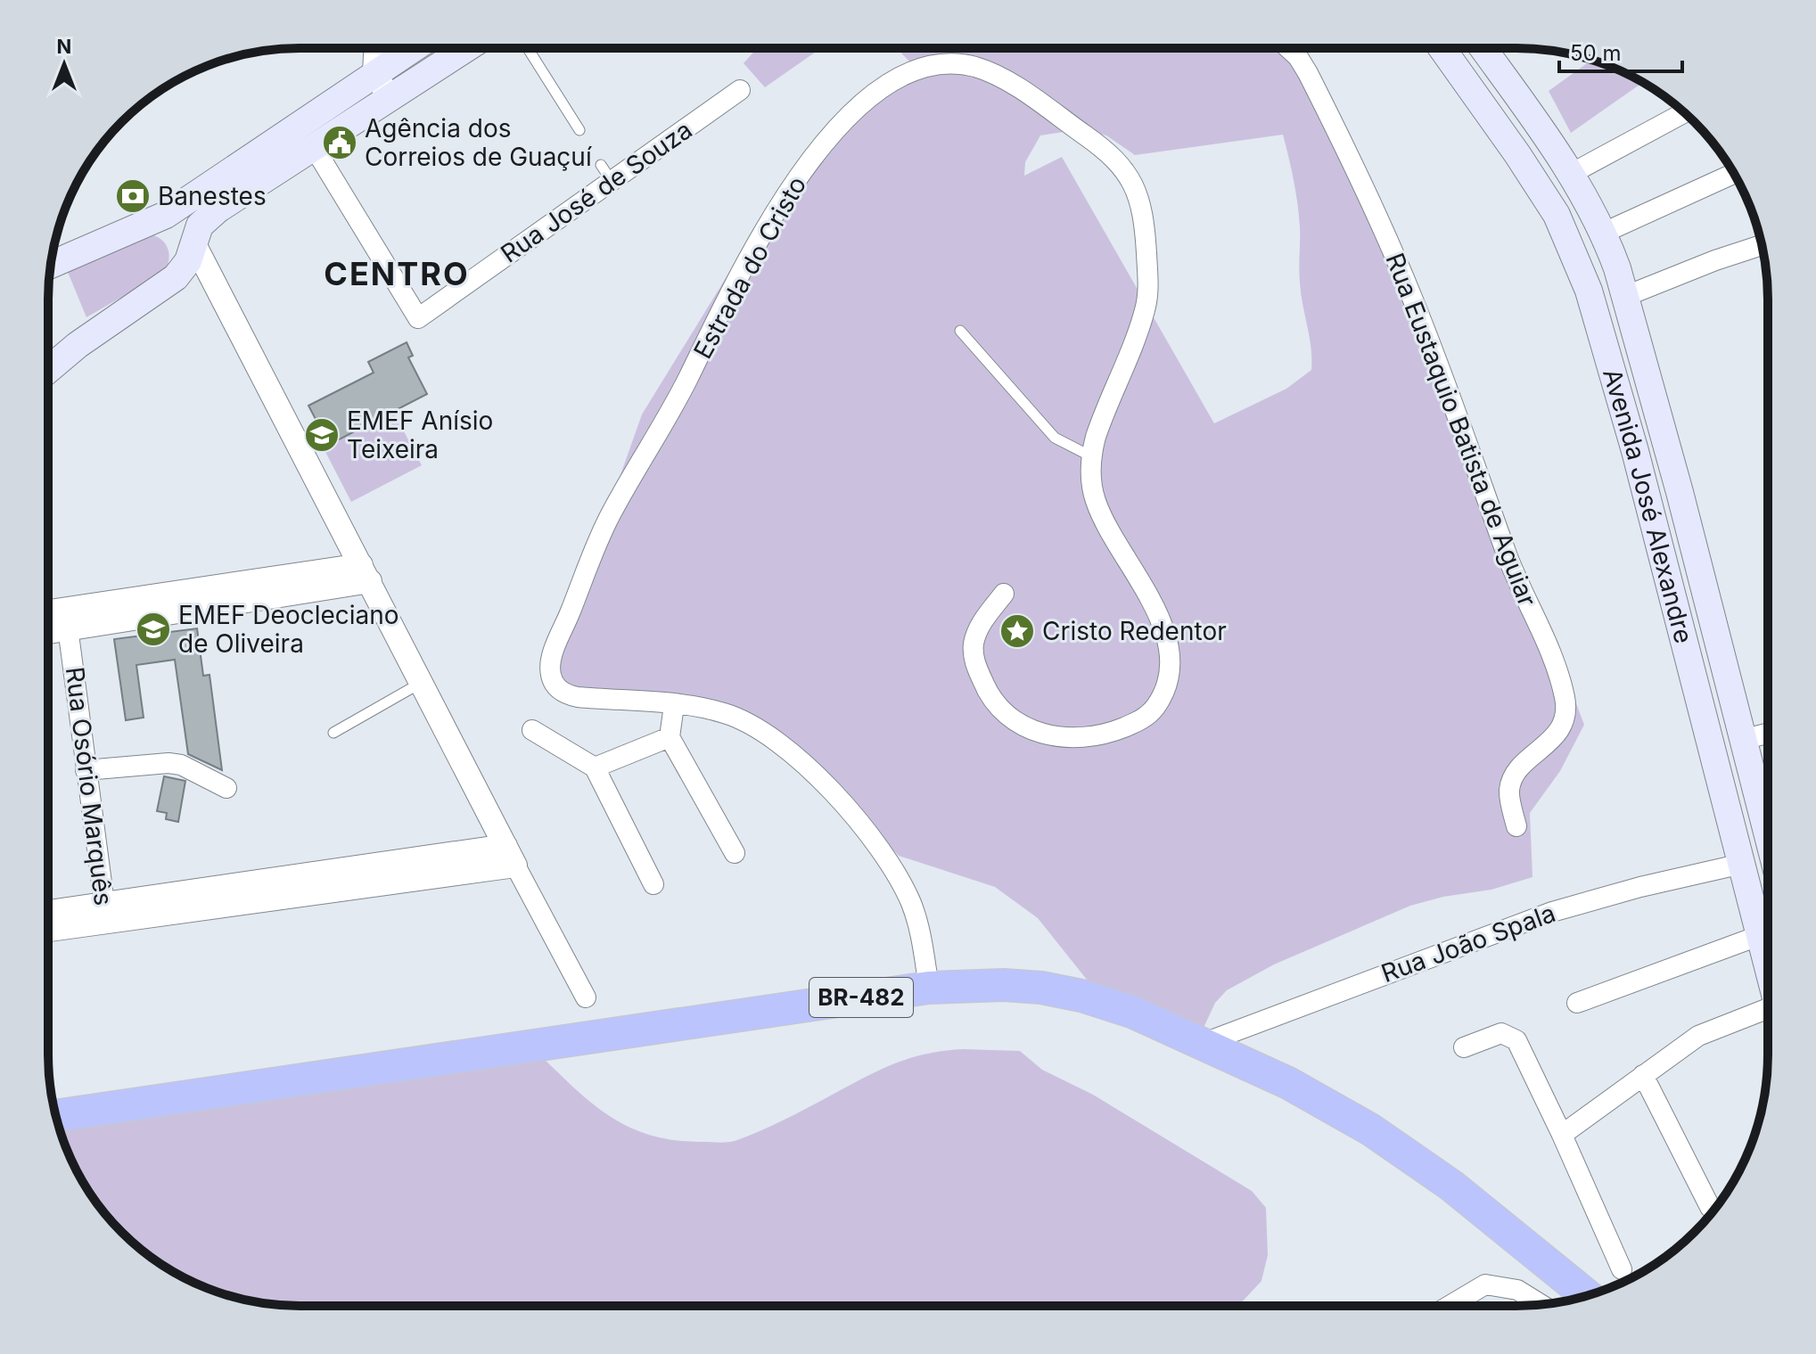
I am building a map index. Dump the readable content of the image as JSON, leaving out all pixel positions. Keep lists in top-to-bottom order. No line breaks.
{"streets":{"highway":["BR-482"],"main road":["Avenida José Alexandre"],"street":["Rua José de Souza","Estrada do Cristo","Rua Eustaquio Batista de Aguiar","Rua Osório Marquês","Rua João Spala"]},"crossings":[["Estrada do Cristo","BR-482"],["Avenida José Alexandre","Rua João Spala"],["Rua João Spala","BR-482"]],"districts":["CENTRO"],"places":{"public building":["Agência dos Correios de Guaçuí"],"bank":["Banestes"],"school or university":["EMEF Anísio Teixeira","EMEF Deocleciano de Oliveira"],"place":["Cristo Redentor"]},"scale_bar":"50 m","north":"top"}
